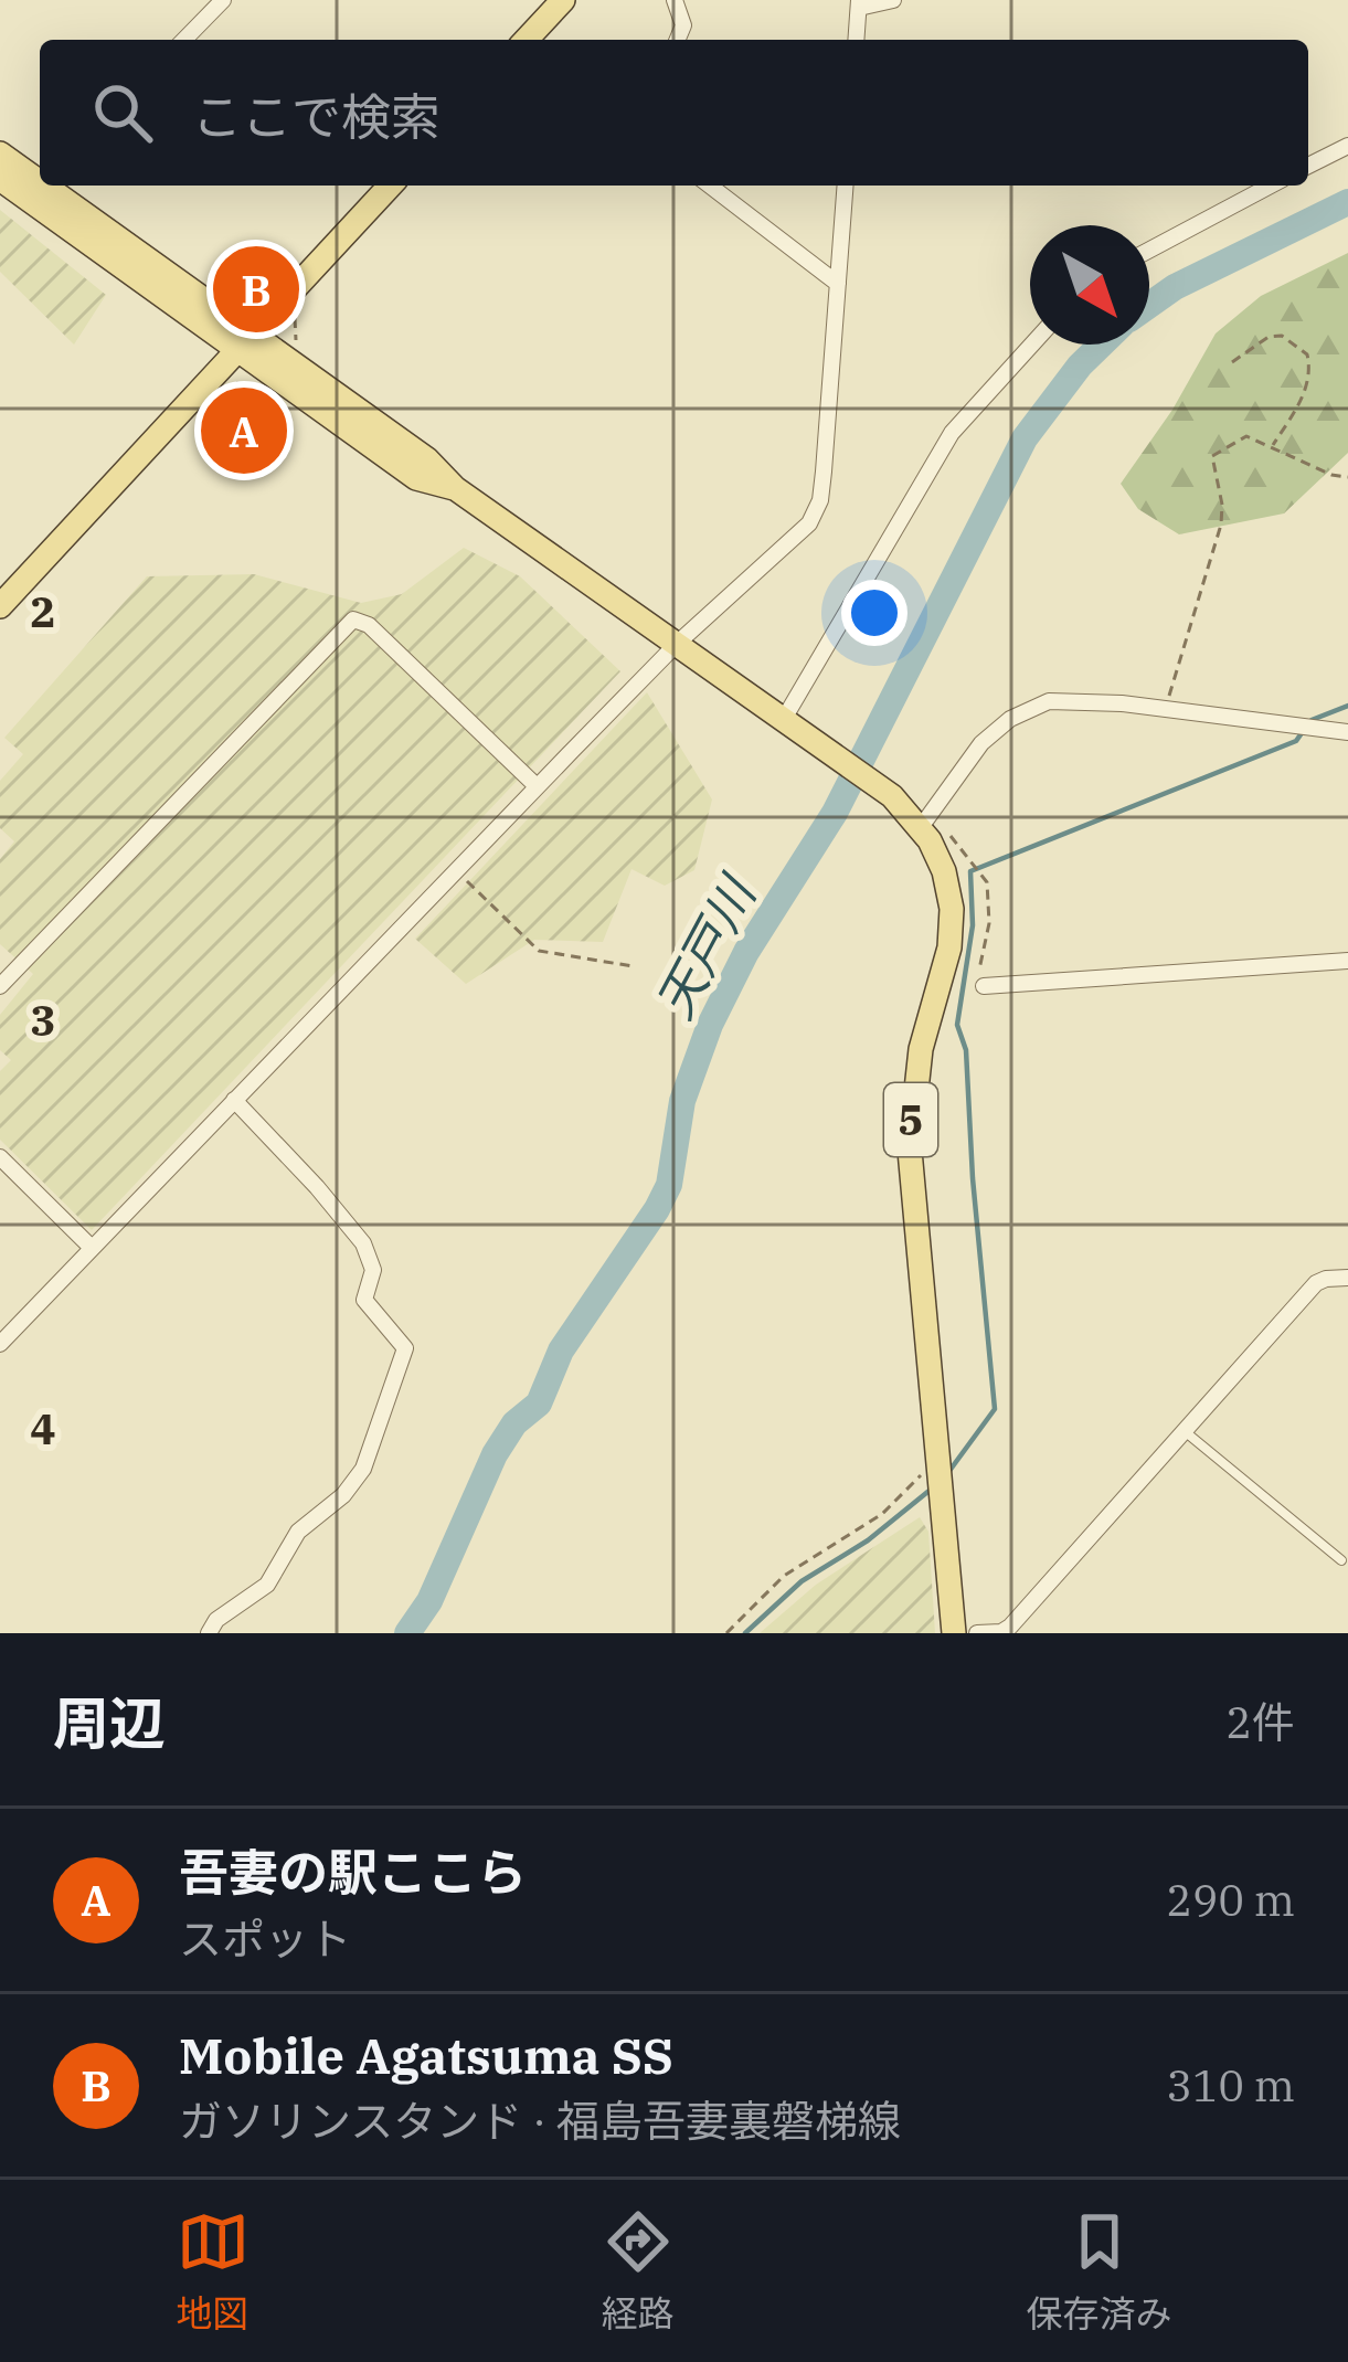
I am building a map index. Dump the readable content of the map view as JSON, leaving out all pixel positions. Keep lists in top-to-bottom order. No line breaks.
{"streets":{"main road":["5"]},"water":["天戸川"],"north":"bottom right","page":{"search":"ここで検索","pins":["B","A"],"heading":["周辺","2件"],"list":[{"mark":"A","name":"吾妻の駅ここら","note":"スポット","value":"290 m"},{"mark":"B","name":"Mobile Agatsuma SS","note":"ガソリンスタンド · 福島吾妻裏磐梯線","value":"310 m"}],"nav":["地図","経路","保存済み"]},"grid":{"rows":["2","3","4"]}}
